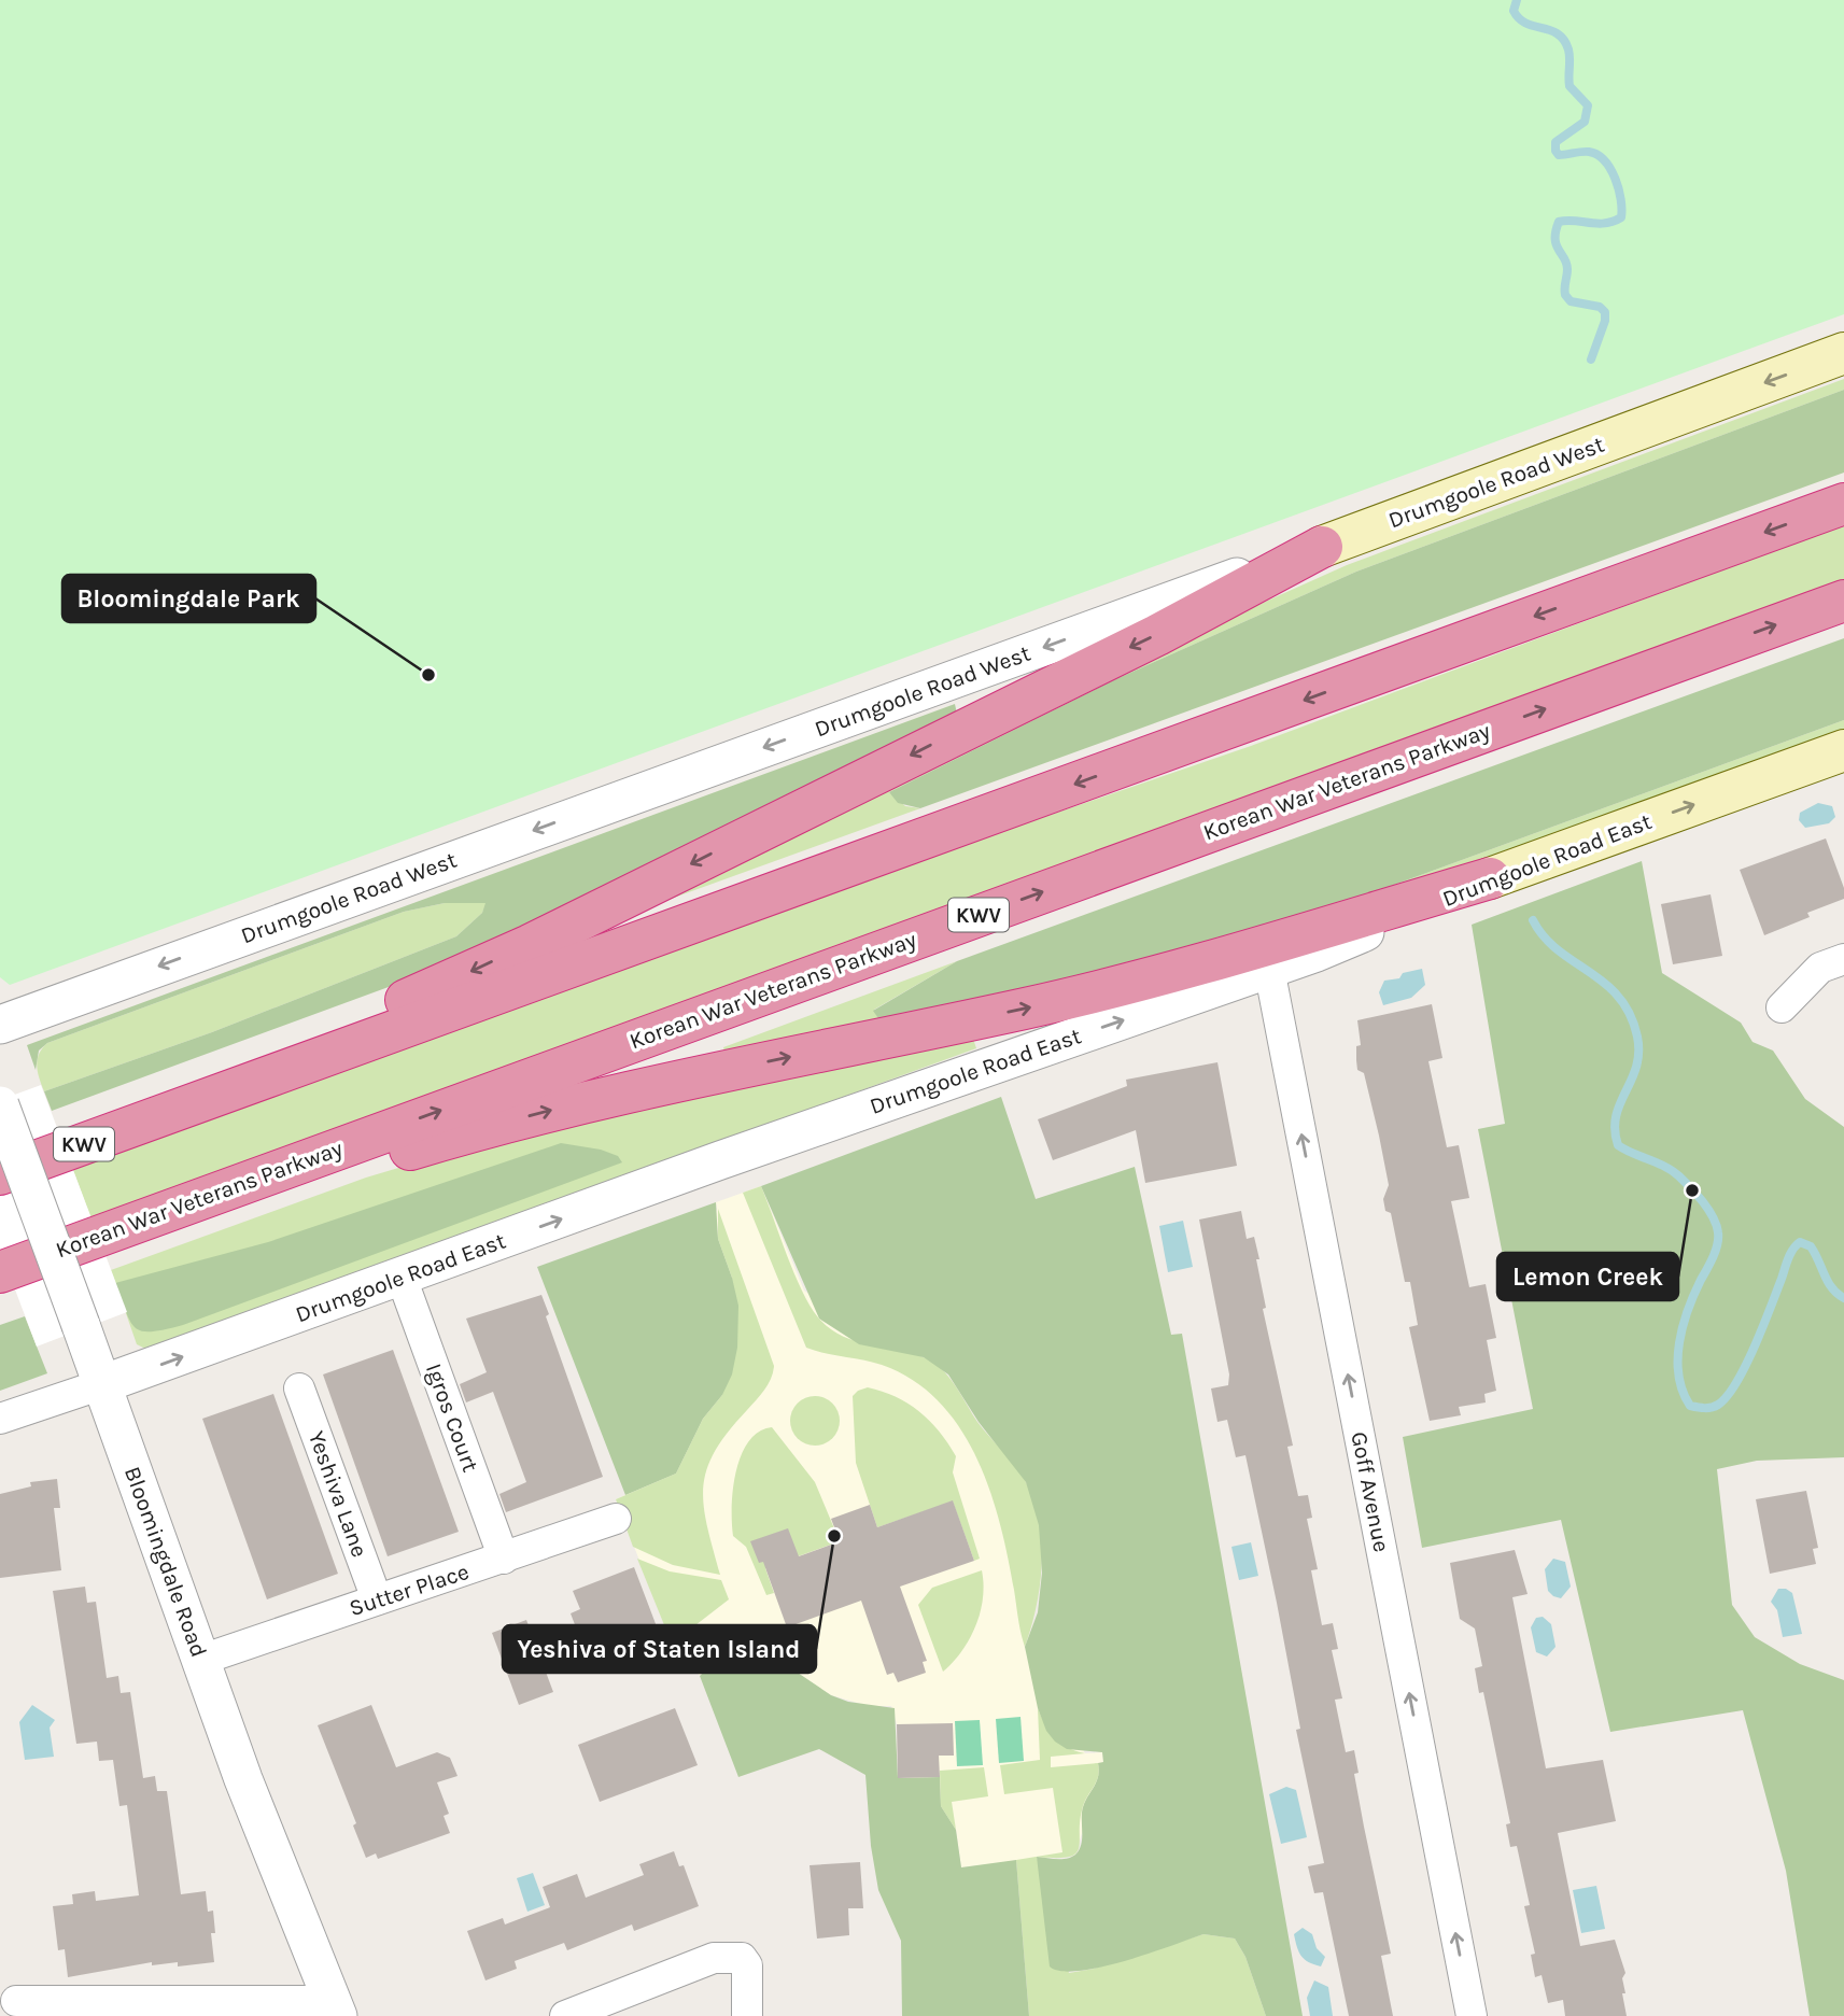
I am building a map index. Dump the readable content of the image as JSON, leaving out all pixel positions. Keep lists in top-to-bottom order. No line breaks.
{"streets":{"highway":["Korean War Veterans Parkway","KWV"],"main road":["Drumgoole Road West","Drumgoole Road East"],"street":["Igros Court","Goff Avenue","Yeshiva Lane","Bloomingdale Road","Sutter Place"]},"crossings":[["Drumgoole Road East","Igros Court"],["Drumgoole Road East","Goff Avenue"],["Drumgoole Road East","Bloomingdale Road"],["Igros Court","Sutter Place"],["Yeshiva Lane","Sutter Place"],["Bloomingdale Road","Sutter Place"]],"one_way":["Drumgoole Road West","Drumgoole Road East","Goff Avenue"],"places":["Bloomingdale Park","Lemon Creek","Yeshiva of Staten Island"]}
